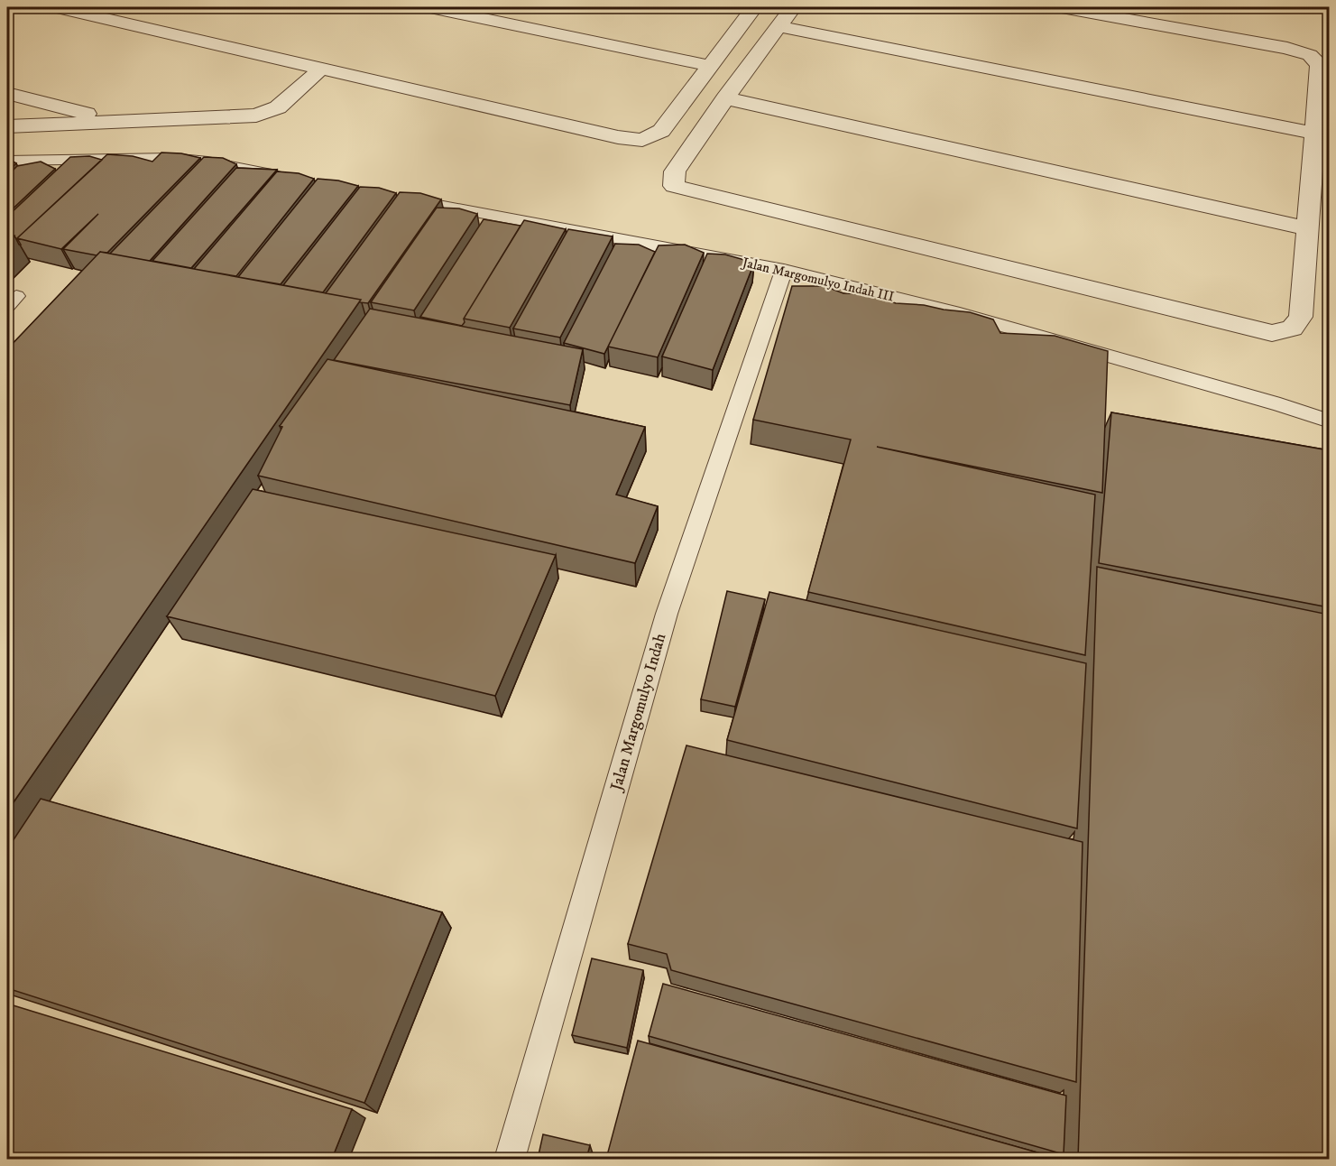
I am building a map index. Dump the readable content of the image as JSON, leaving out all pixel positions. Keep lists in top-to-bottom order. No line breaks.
{"streets":{"lane":["Jalan Margomulyo Indah III","Jalan Margomulyo Indah"]},"crossings":[["Jalan Margomulyo Indah III","Jalan Margomulyo Indah"]]}
